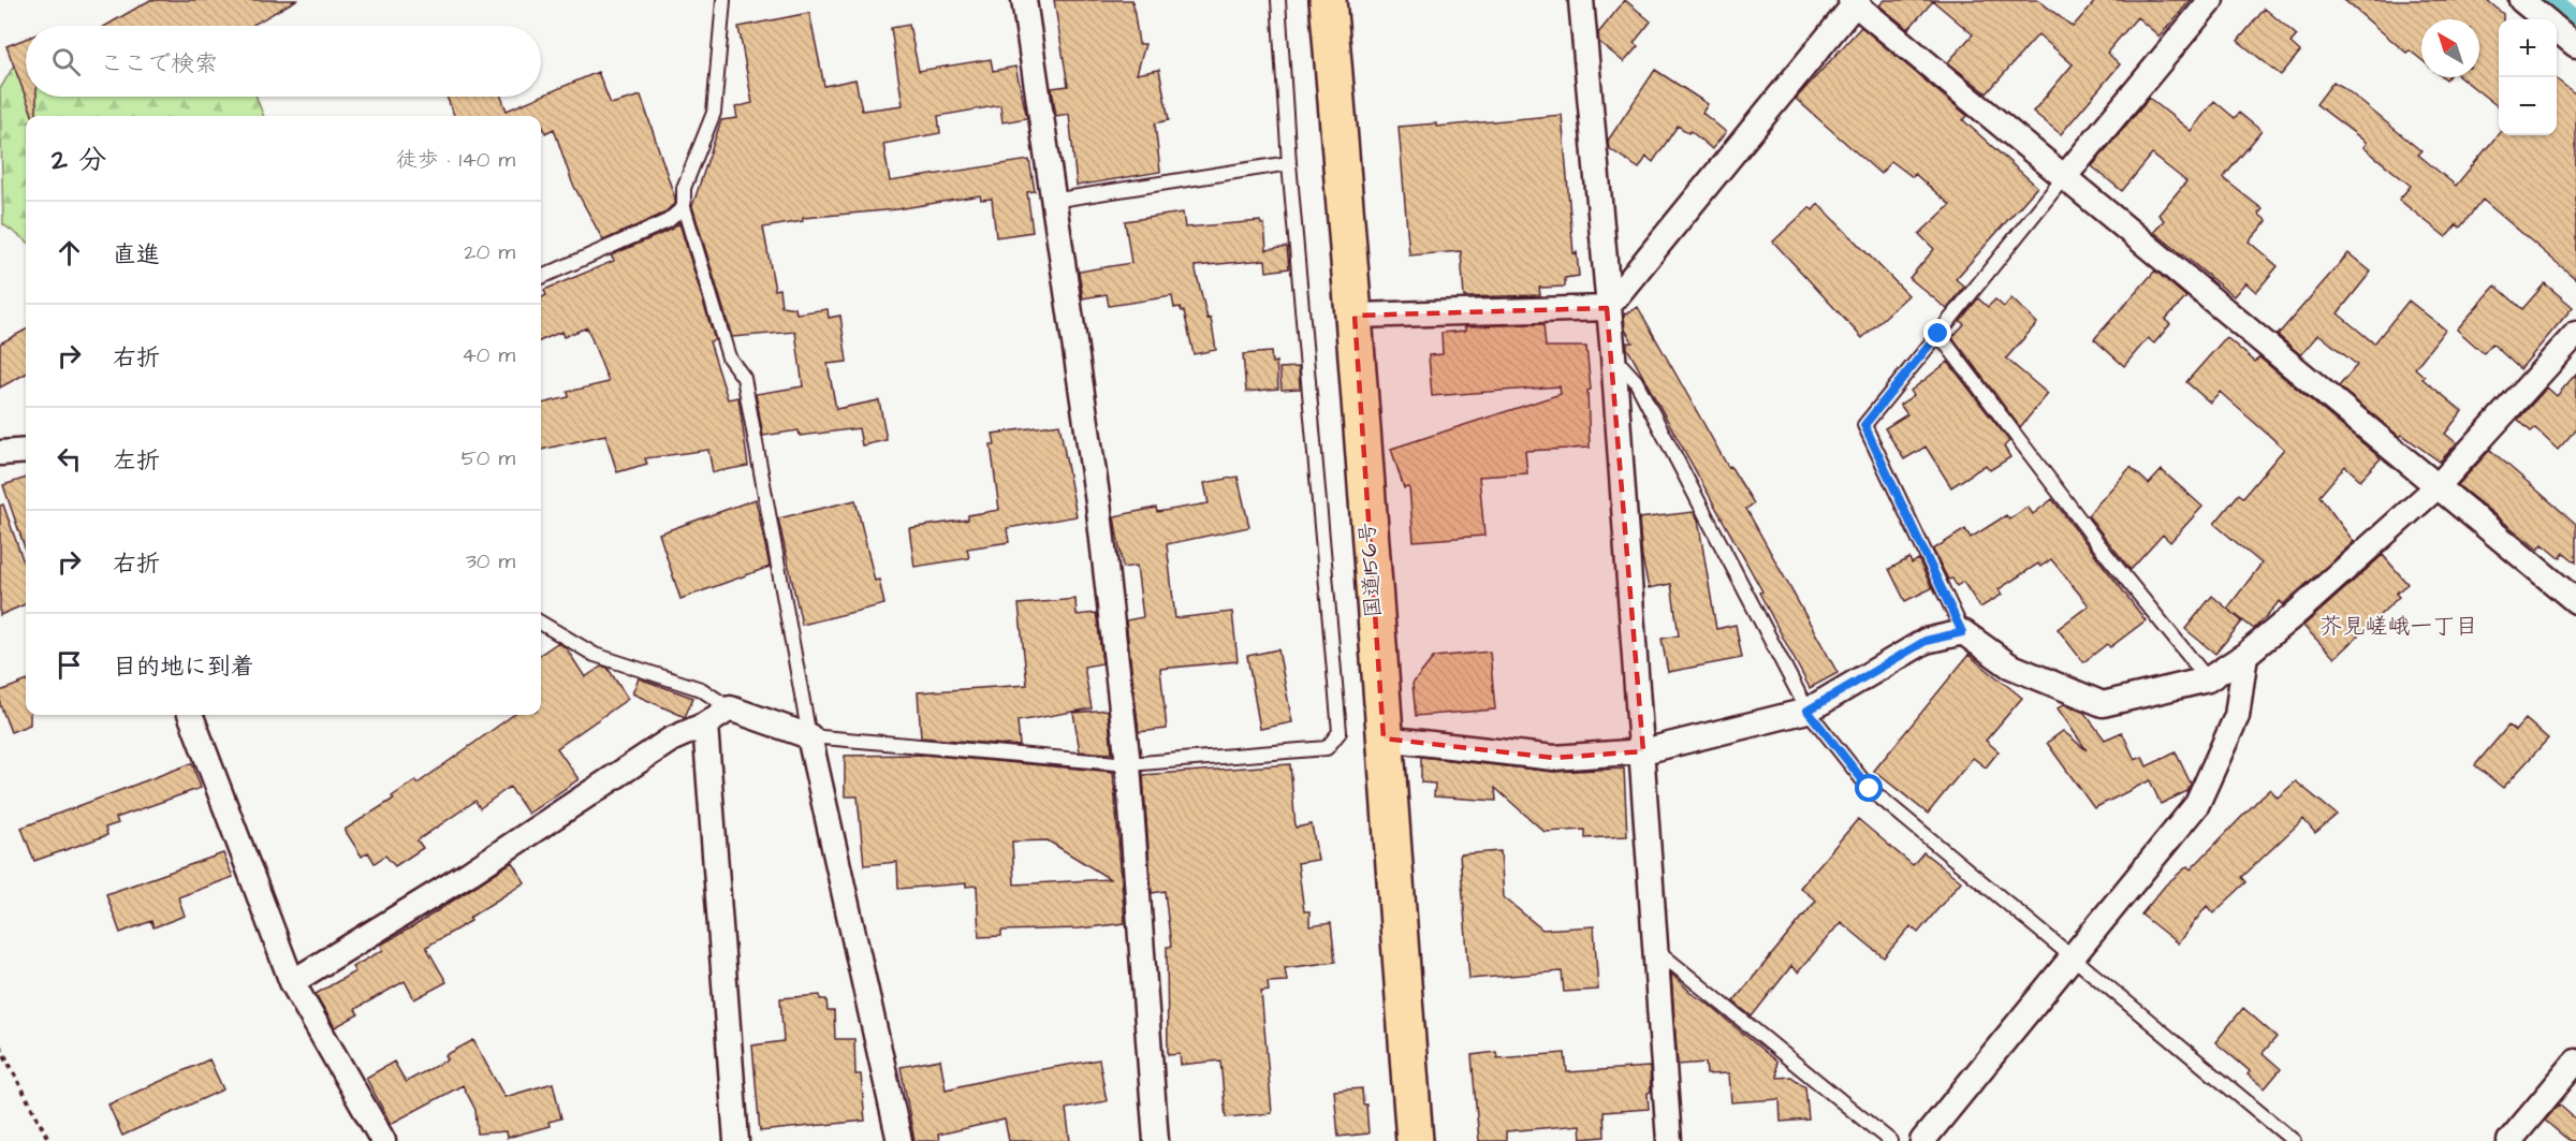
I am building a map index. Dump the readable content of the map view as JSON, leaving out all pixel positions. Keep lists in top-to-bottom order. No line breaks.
{"streets":{"highway":["国道156号"]},"districts":["芥見嵯峨一丁目"],"north":"top left","page":{"map_buttons":["+","−"],"search":"ここで検索","heading":["2 分","徒歩 · 140 m"],"list":[["直進","20 m"],["右折","40 m"],["左折","50 m"],["右折","30 m"],"目的地に到着"]}}
